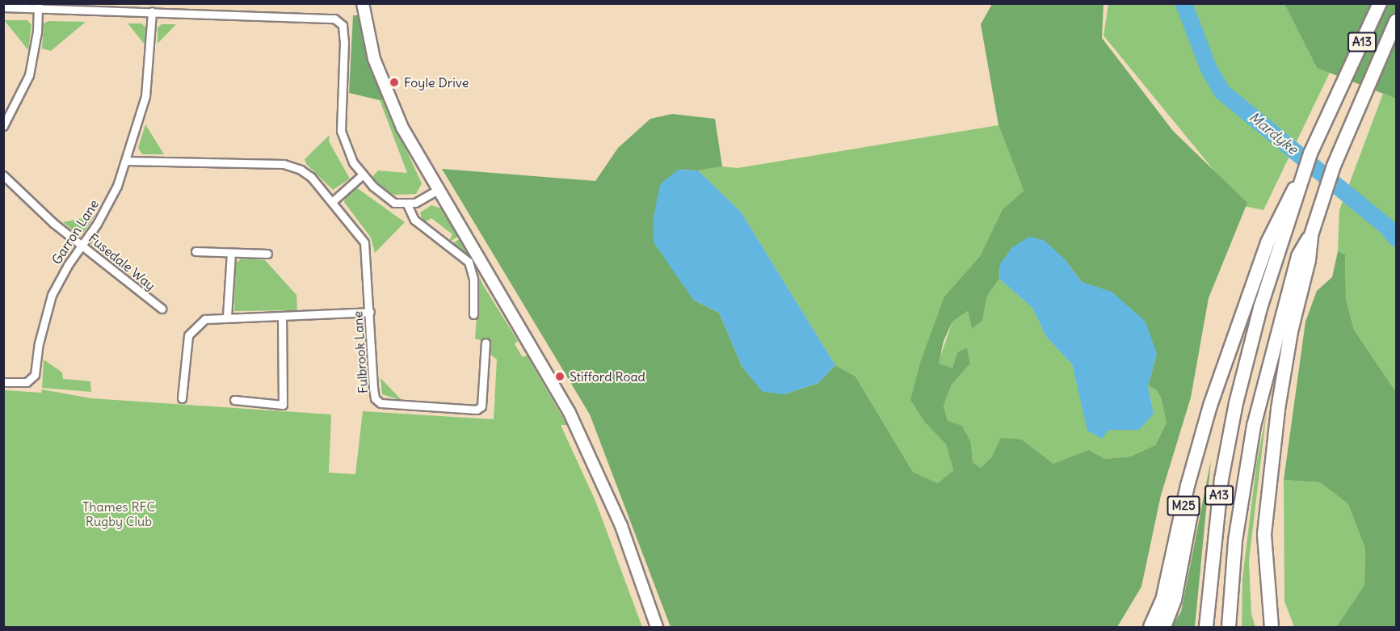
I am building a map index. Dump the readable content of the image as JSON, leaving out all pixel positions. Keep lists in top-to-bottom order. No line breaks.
{"streets":{"highway":["A13","M25"],"street":["Garron Lane","Fusedale Way","Fulbrook Lane"]},"crossings":[["Garron Lane","Fusedale Way"],["Garron Lane","Fulbrook Lane"]],"water":["Mardyke"],"parks":["Thames RFC Rugby Club"],"places":["Foyle Drive","Stifford Road"]}
